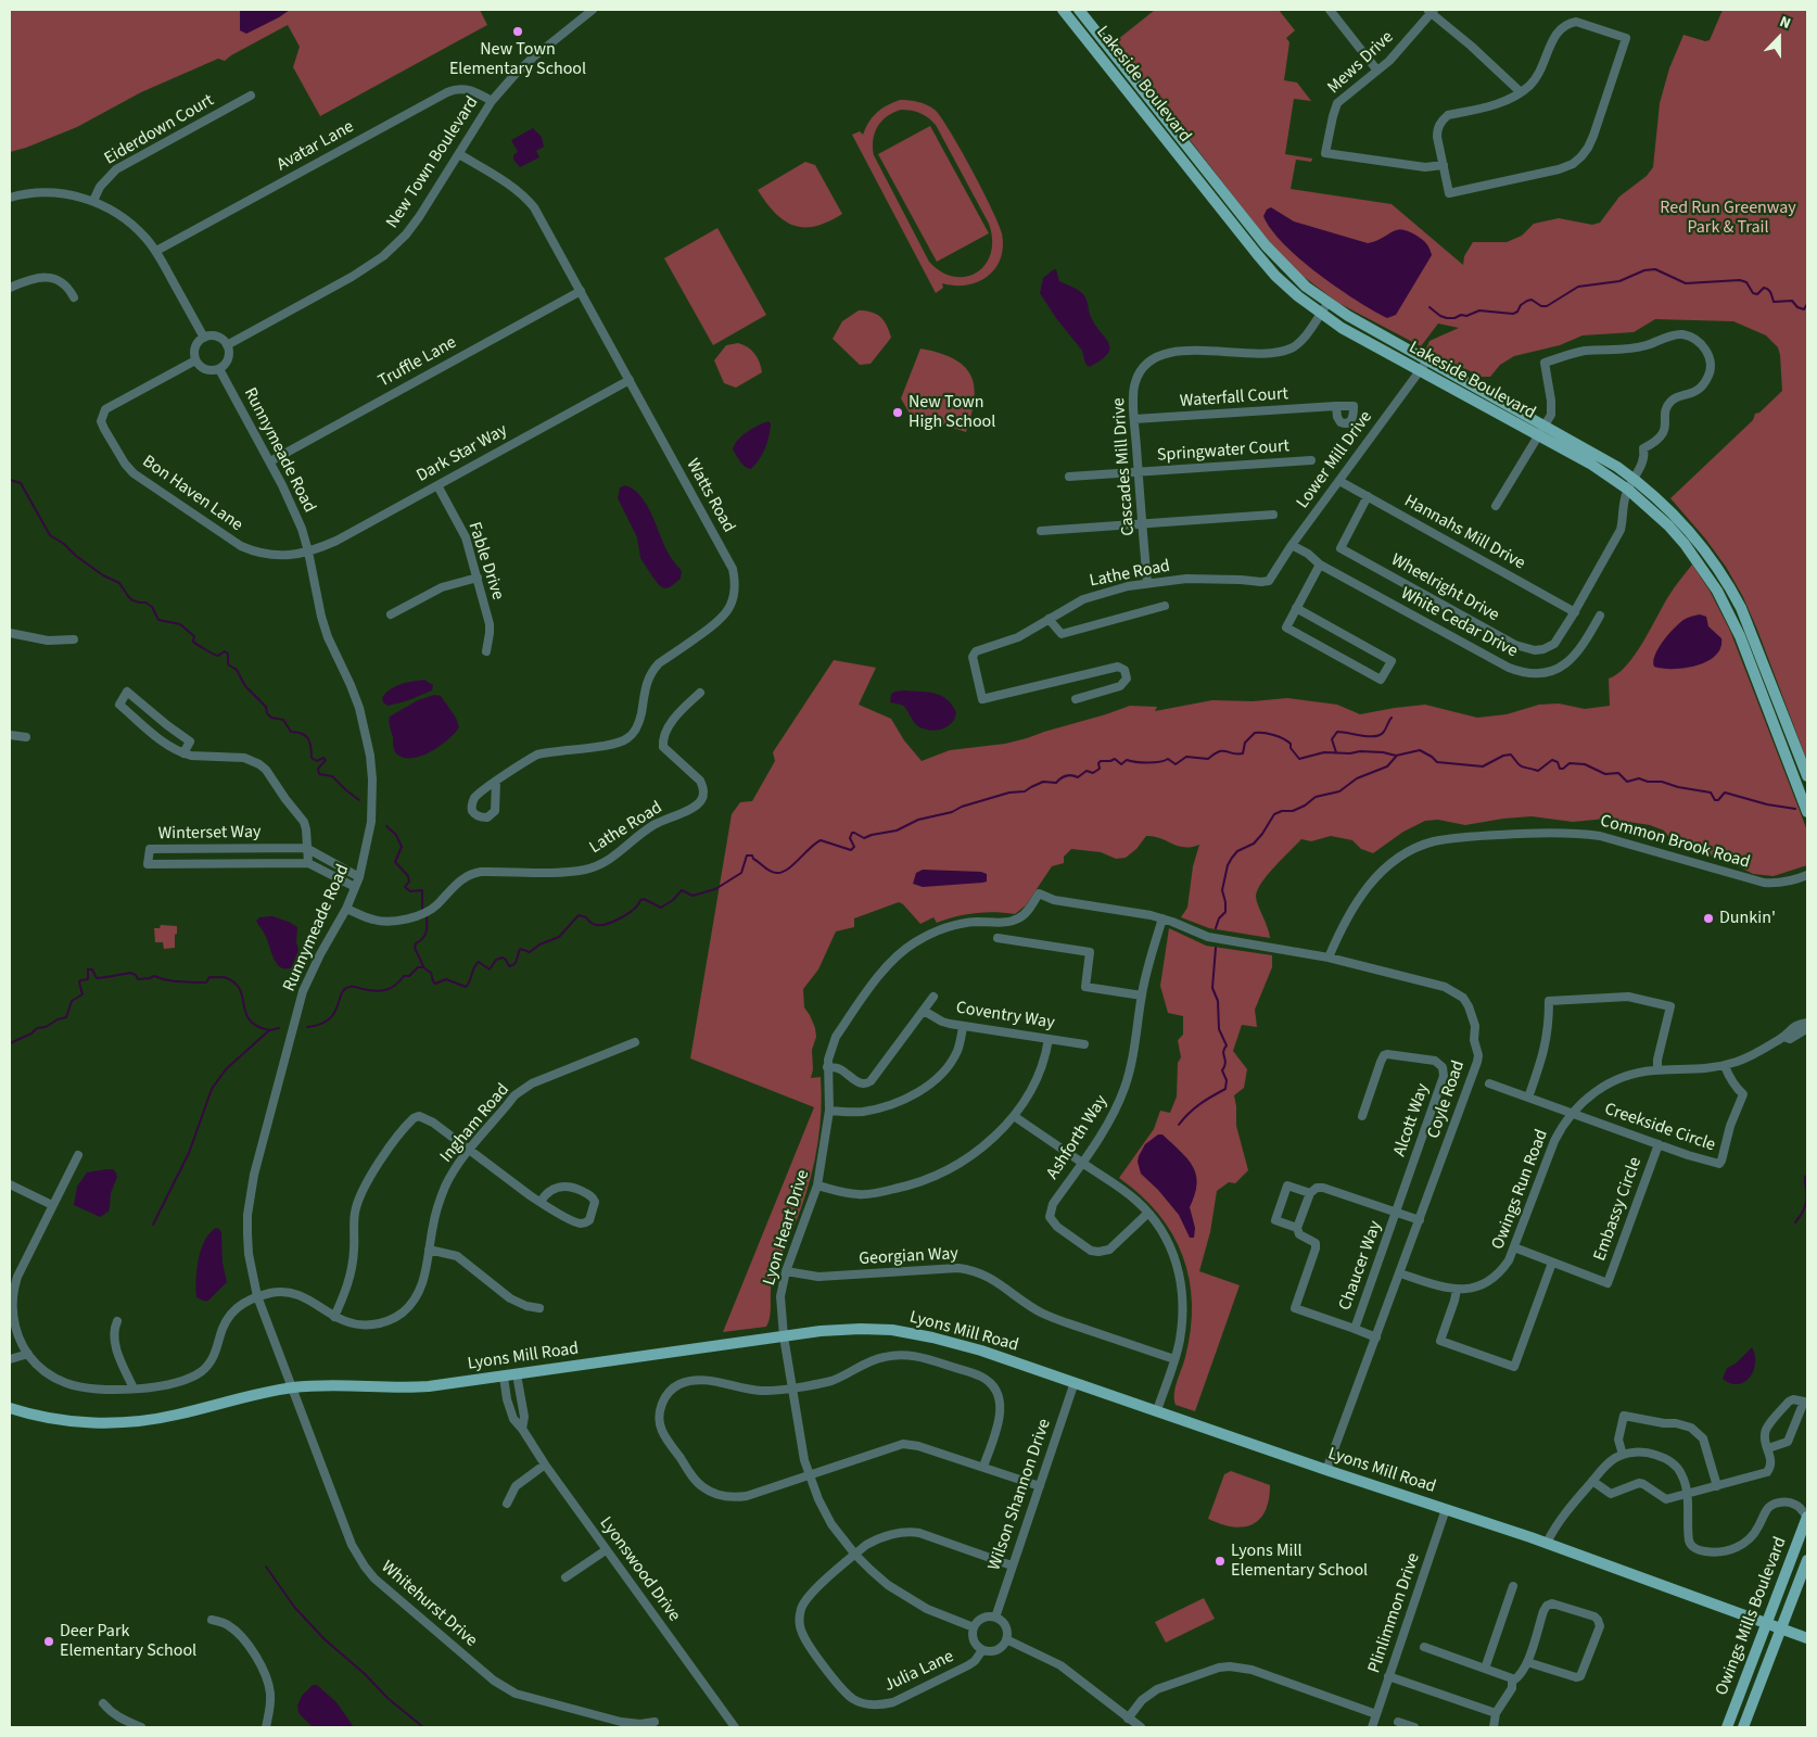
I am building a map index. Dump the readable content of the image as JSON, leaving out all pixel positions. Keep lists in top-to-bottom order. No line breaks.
{"streets":{"main road":["Lakeside Boulevard","Lyons Mill Road","Owings Mills Boulevard"],"street":["Mews Drive","Eiderdown Court","Avatar Lane","New Town Boulevard","Truffle Lane","Waterfall Court","Runnymeade Road","Springwater Court","Dark Star Way","Lower Mill Drive","Cascades Mill Drive","Bon Haven Lane","Watts Road","Hannahs Mill Drive","Fable Drive","Lathe Road","Wheelright Drive","White Cedar Drive","Winterset Way","Common Brook Road","Coventry Way","Coyle Road","Alcott Way","Ingham Road","Creekside Circle","Ashforth Way","Owings Run Road","Embassy Circle","Lyon Heart Drive","Georgian Way","Chaucer Way","Wilson Shannon Drive","Lyonswood Drive","Whitehurst Drive","Plinlimmon Drive","Julia Lane"]},"crossings":[["Lakeside Boulevard","Lower Mill Drive"],["Lakeside Boulevard","Cascades Mill Drive"],["Avatar Lane","New Town Boulevard"],["New Town Boulevard","Runnymeade Road"],["New Town Boulevard","Bon Haven Lane"],["New Town Boulevard","Watts Road"],["Truffle Lane","Runnymeade Road"],["Truffle Lane","Watts Road"],["Waterfall Court","Cascades Mill Drive"],["Runnymeade Road","Dark Star Way"],["Runnymeade Road","Bon Haven Lane"],["Runnymeade Road","Lathe Road"],["Runnymeade Road","Winterset Way"],["Runnymeade Road","Lyons Mill Road"],["Runnymeade Road","Whitehurst Drive"],["Springwater Court","Cascades Mill Drive"],["Dark Star Way","Bon Haven Lane"],["Dark Star Way","Watts Road"],["Dark Star Way","Fable Drive"],["Lower Mill Drive","Hannahs Mill Drive"],["Lower Mill Drive","Lathe Road"],["Lower Mill Drive","White Cedar Drive"],["Cascades Mill Drive","Lathe Road"],["Hannahs Mill Drive","Wheelright Drive"],["Common Brook Road","Coyle Road"],["Coyle Road","Ashforth Way"],["Coyle Road","Owings Run Road"],["Coyle Road","Lyon Heart Drive"],["Coyle Road","Chaucer Way"],["Coyle Road","Lyons Mill Road"],["Alcott Way","Chaucer Way"],["Creekside Circle","Owings Run Road"],["Creekside Circle","Embassy Circle"],["Owings Run Road","Embassy Circle"],["Lyon Heart Drive","Georgian Way"],["Lyon Heart Drive","Lyons Mill Road"],["Lyon Heart Drive","Wilson Shannon Drive"],["Lyon Heart Drive","Julia Lane"],["Lyons Mill Road","Wilson Shannon Drive"],["Lyons Mill Road","Lyonswood Drive"],["Lyons Mill Road","Whitehurst Drive"],["Lyons Mill Road","Plinlimmon Drive"],["Lyons Mill Road","Owings Mills Boulevard"],["Wilson Shannon Drive","Julia Lane"]],"parks":["Red Run Greenway Park & Trail"],"places":["New Town Elementary School","New Town High School","Dunkin'","Lyons Mill Elementary School","Deer Park Elementary School"],"north":"top"}
